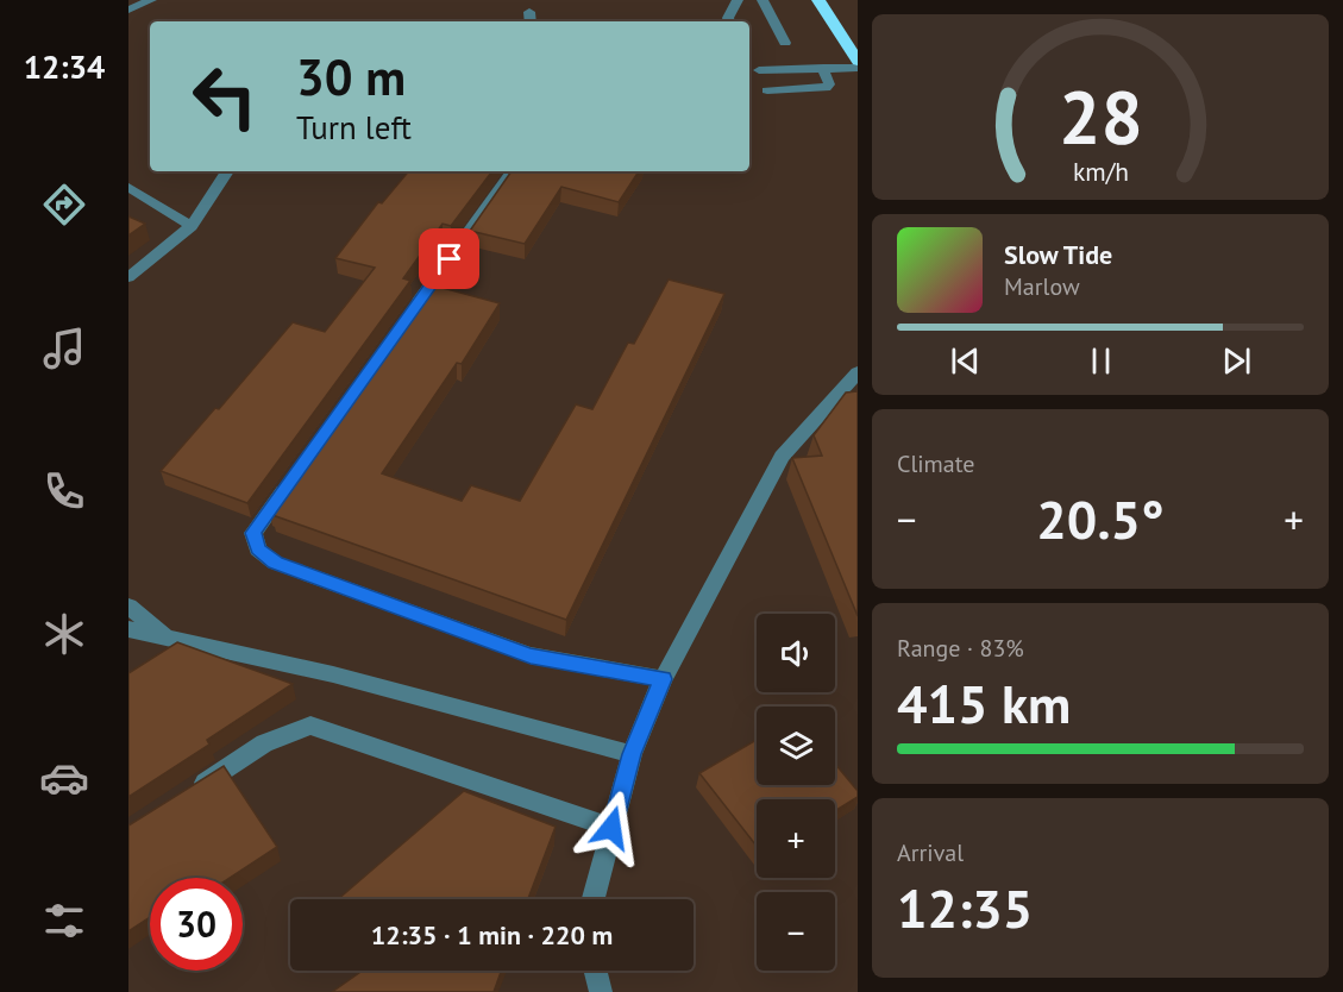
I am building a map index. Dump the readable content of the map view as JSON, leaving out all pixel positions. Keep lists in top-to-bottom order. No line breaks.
{"page":{"tabs":"12:34","turn":["30 m","Turn left"],"song":["Slow Tide","Marlow"],"tile":["Climate",["Range · 83%","415 km"],["Arrival","12:35"]],"heat":["−","20.5°","+"],"map_buttons":["+","−"],"limit":"30","trip":"12:35 · 1 min · 220 m","gauge":["28","km/h"]}}
